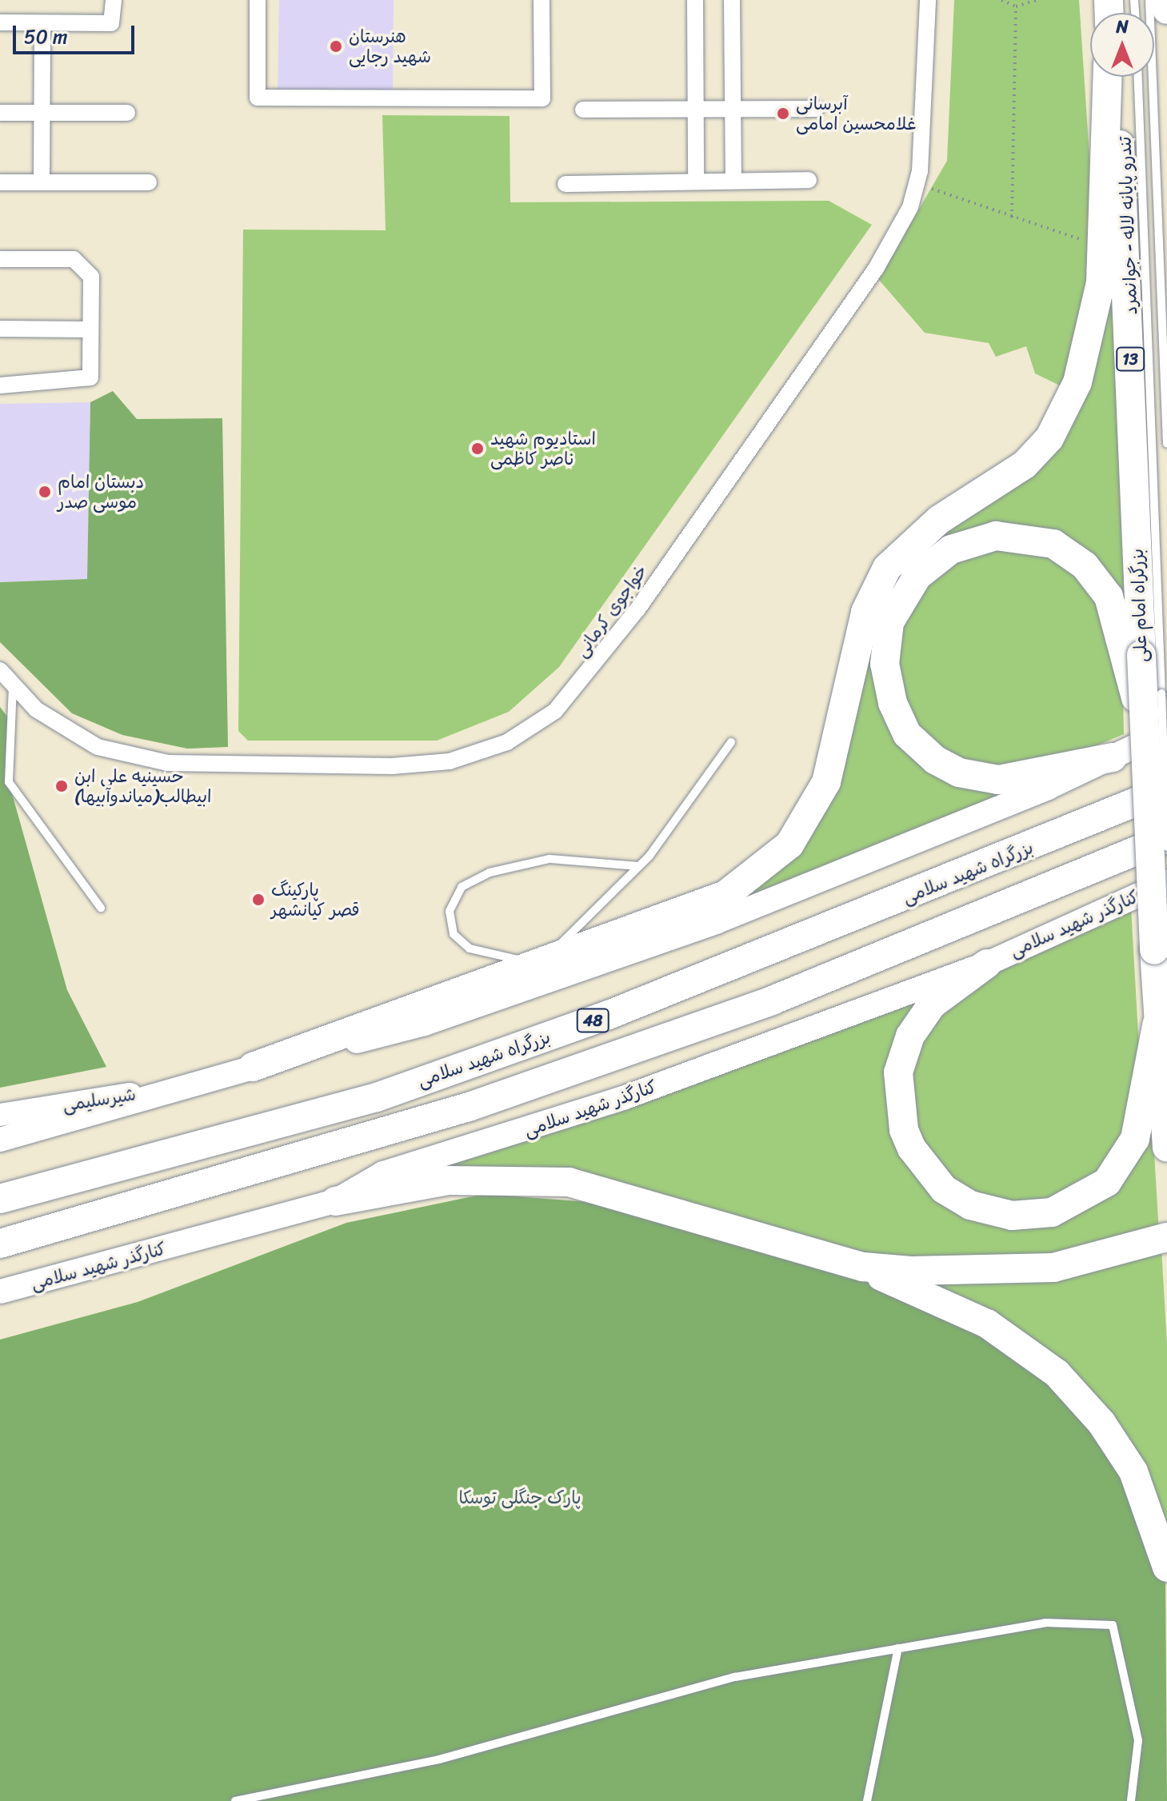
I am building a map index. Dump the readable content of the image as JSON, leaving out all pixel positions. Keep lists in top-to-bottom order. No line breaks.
{"streets":{"highway":["13","بزرگراه امام علی","بزرگراه شهید سلامی","48"],"main road":["کنارگذر شهید سلامی","شیرسلیمی"],"street":["خواجوی کرمانی"],"lane":["تندرو پایانه لاله - جوانمرد"]},"parks":["پارک جنگلی توسکا"],"places":["هنرستان شهید رجایی","آبرسانی غلامحسین امامی","استادیوم شهید ناصر کاظمی","دبستان امام موسی صدر","حسینیه علی ابن ابیطالب(میاندوآبیها)","پارکینگ قصر کیانشهر"],"scale_bar":"50 m","north":"top"}
